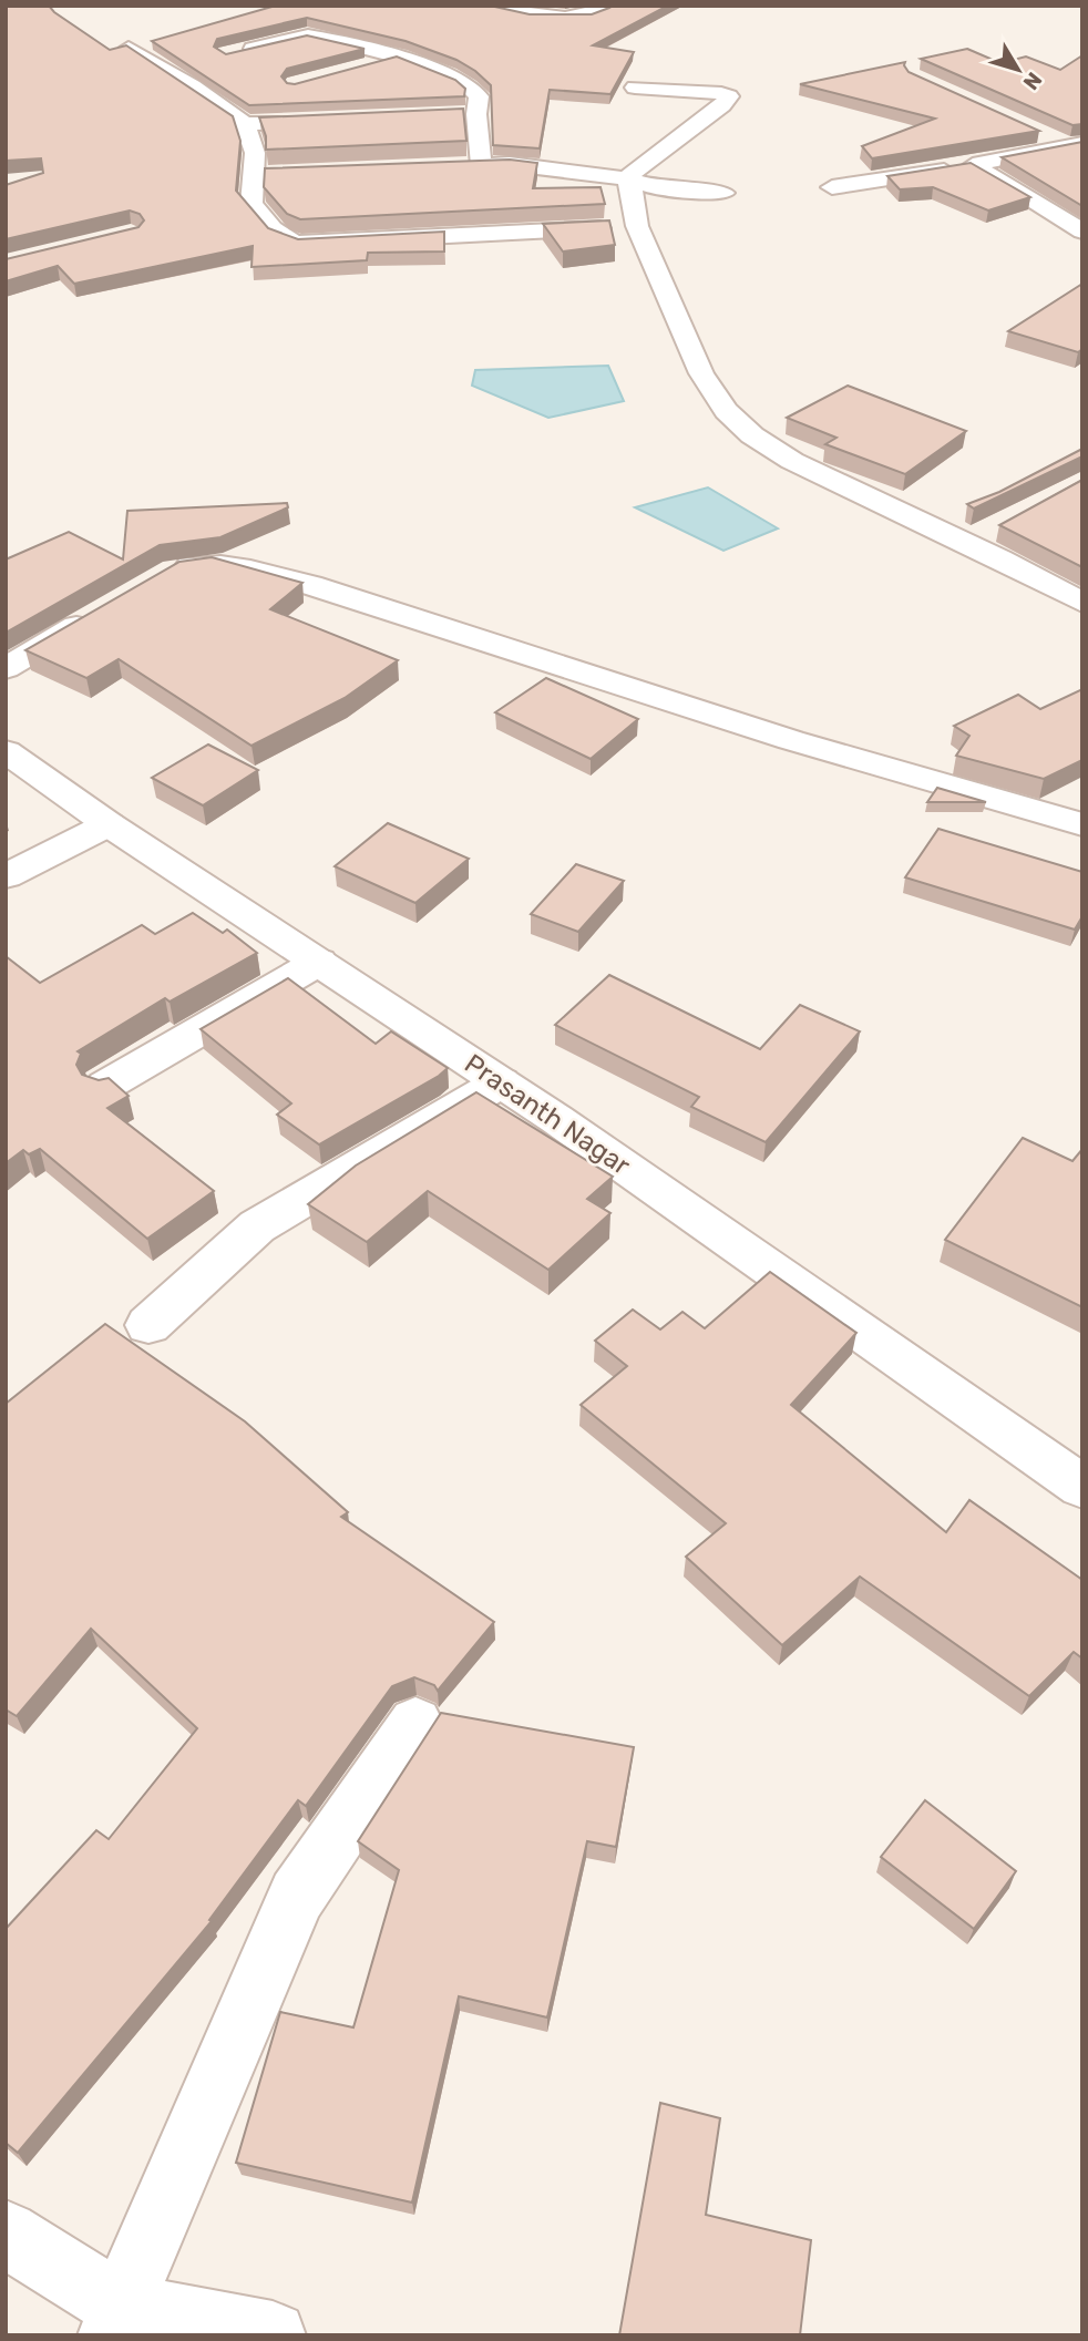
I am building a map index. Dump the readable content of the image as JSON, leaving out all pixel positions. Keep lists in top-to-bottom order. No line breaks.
{"streets":{"street":["Prasanth Nagar"]},"north":"bottom right"}
